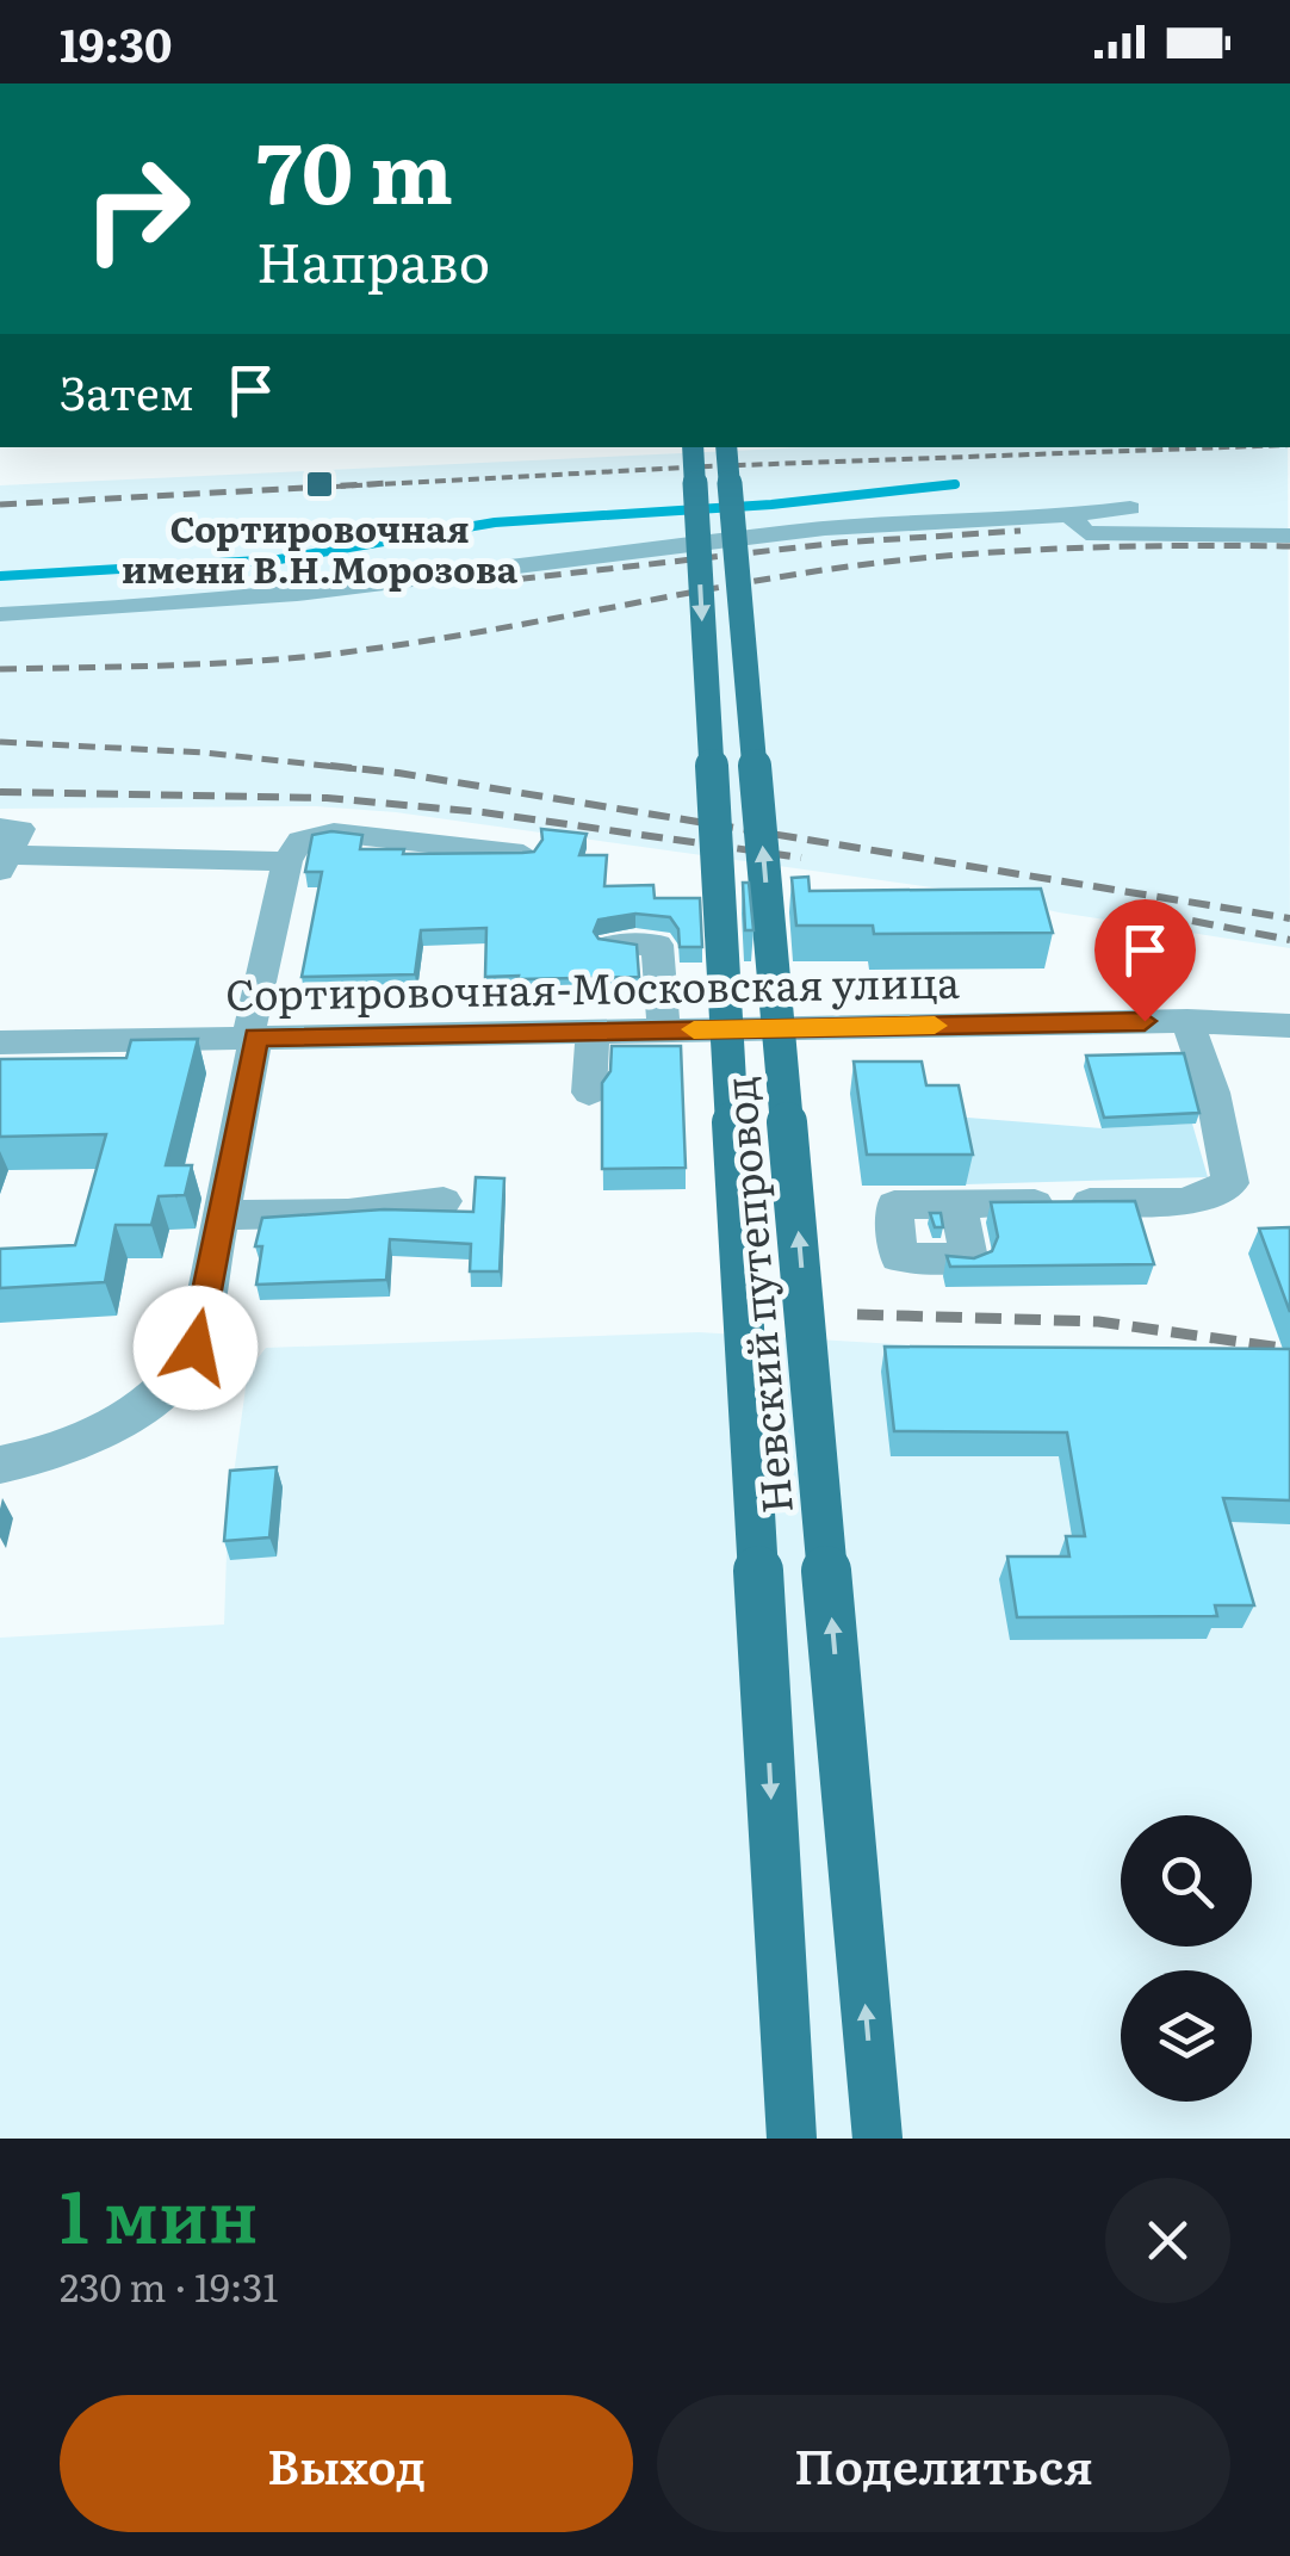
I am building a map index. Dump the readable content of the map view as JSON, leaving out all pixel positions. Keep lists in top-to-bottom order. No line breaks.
{"streets":{"main road":["Невский путепровод"],"street":["Сортировочная-Московская улица"]},"places":{"transit":["Сортировочная имени В.Н.Морозова"]},"page":{"status":"19:30","turn":["70 m","Направо"],"then":"Затем","heading":["1 мин","230 m · 19:31"],"buttons":["Выход","Поделиться"]}}
